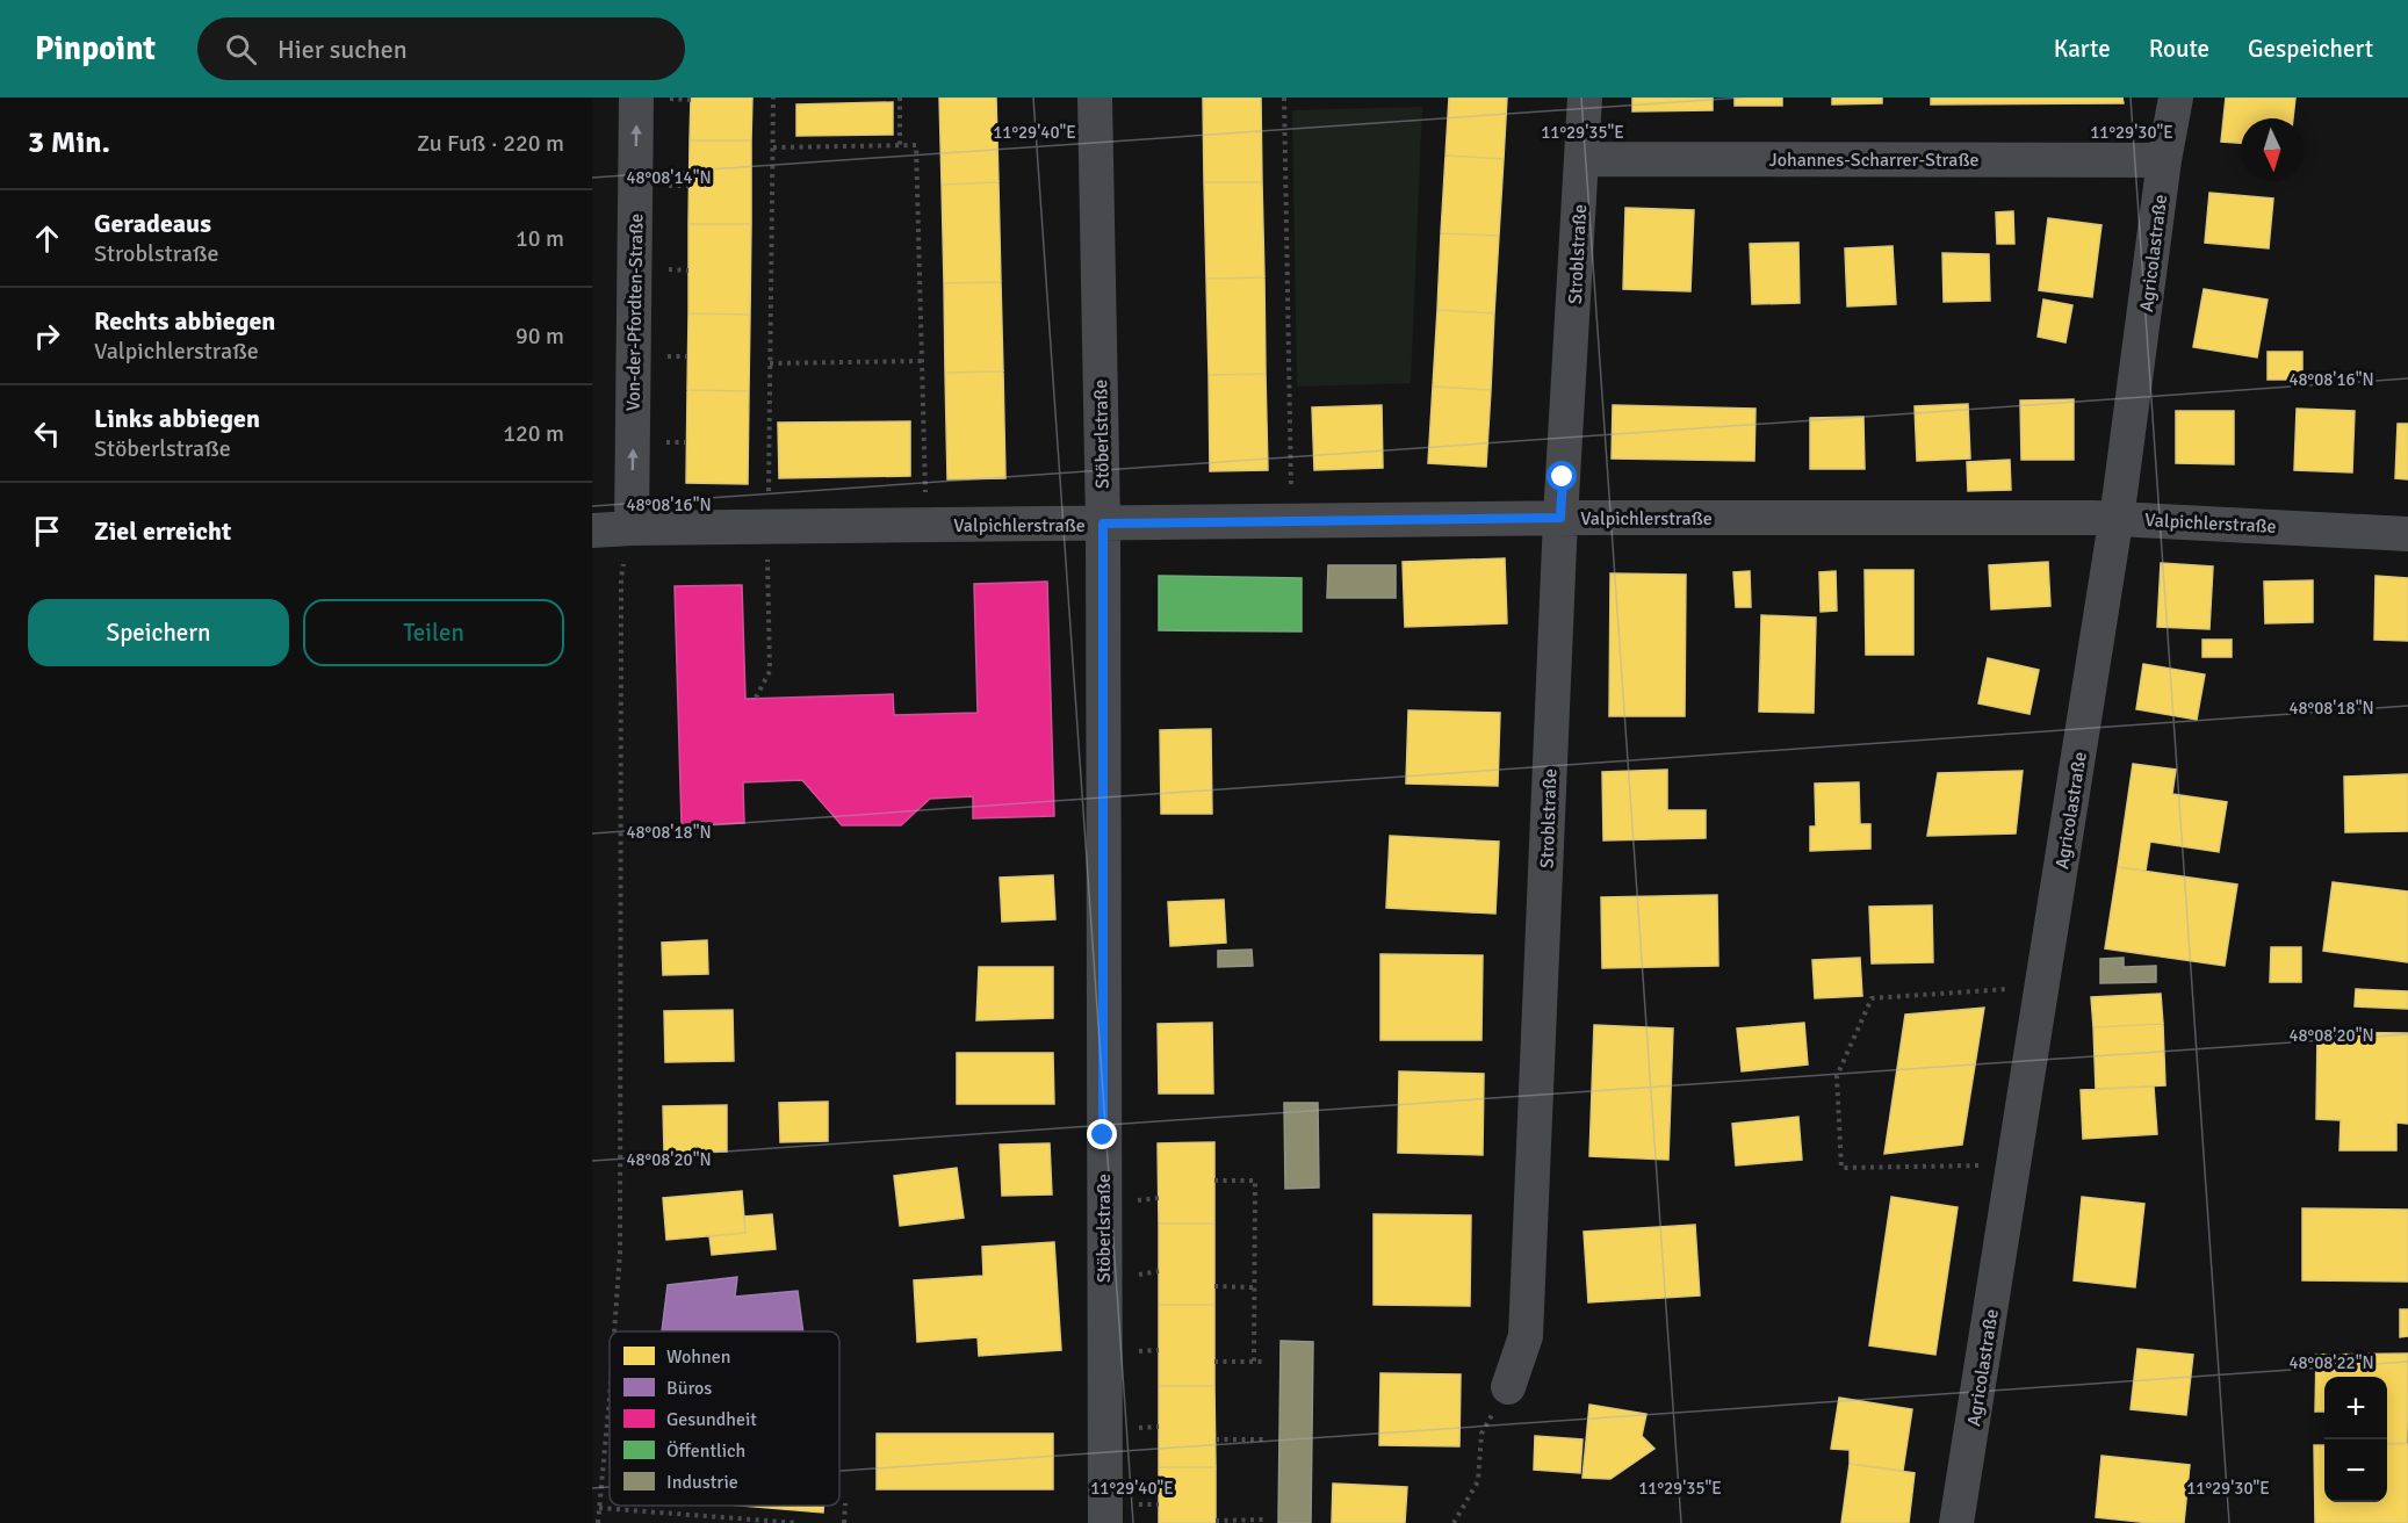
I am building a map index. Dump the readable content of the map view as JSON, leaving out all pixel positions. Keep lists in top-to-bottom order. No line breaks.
{"streets":{"street":["Johannes-Scharrer-Straße","Agricolastraße","Stroblstraße","Von-der-Pfordten-Straße","Stöberlstraße","Valpichlerstraße"]},"crossings":[["Johannes-Scharrer-Straße","Agricolastraße"],["Johannes-Scharrer-Straße","Stroblstraße"],["Agricolastraße","Valpichlerstraße"],["Stroblstraße","Valpichlerstraße"],["Von-der-Pfordten-Straße","Valpichlerstraße"],["Stöberlstraße","Valpichlerstraße"]],"one_way":["Von-der-Pfordten-Straße"],"legend":["Wohnen","Büros","Gesundheit","Öffentlich","Industrie"],"north":"bottom","page":{"header":"Pinpoint","search":"Hier suchen","nav":["Karte","Route","Gespeichert"],"heading":["3 Min.","Zu Fuß · 220 m"],"list":[["Geradeaus","Stroblstraße","10 m"],["Rechts abbiegen","Valpichlerstraße","90 m"],["Links abbiegen","Stöberlstraße","120 m"],"Ziel erreicht"],"buttons":["Speichern","Teilen"],"map_buttons":["+","−"]},"coordinates":["11°29'40\"E","11°29'35\"E","11°29'30\"E","48°08'14\"N","48°08'16\"N","48°08'18\"N","48°08'20\"N","48°08'22\"N"]}
